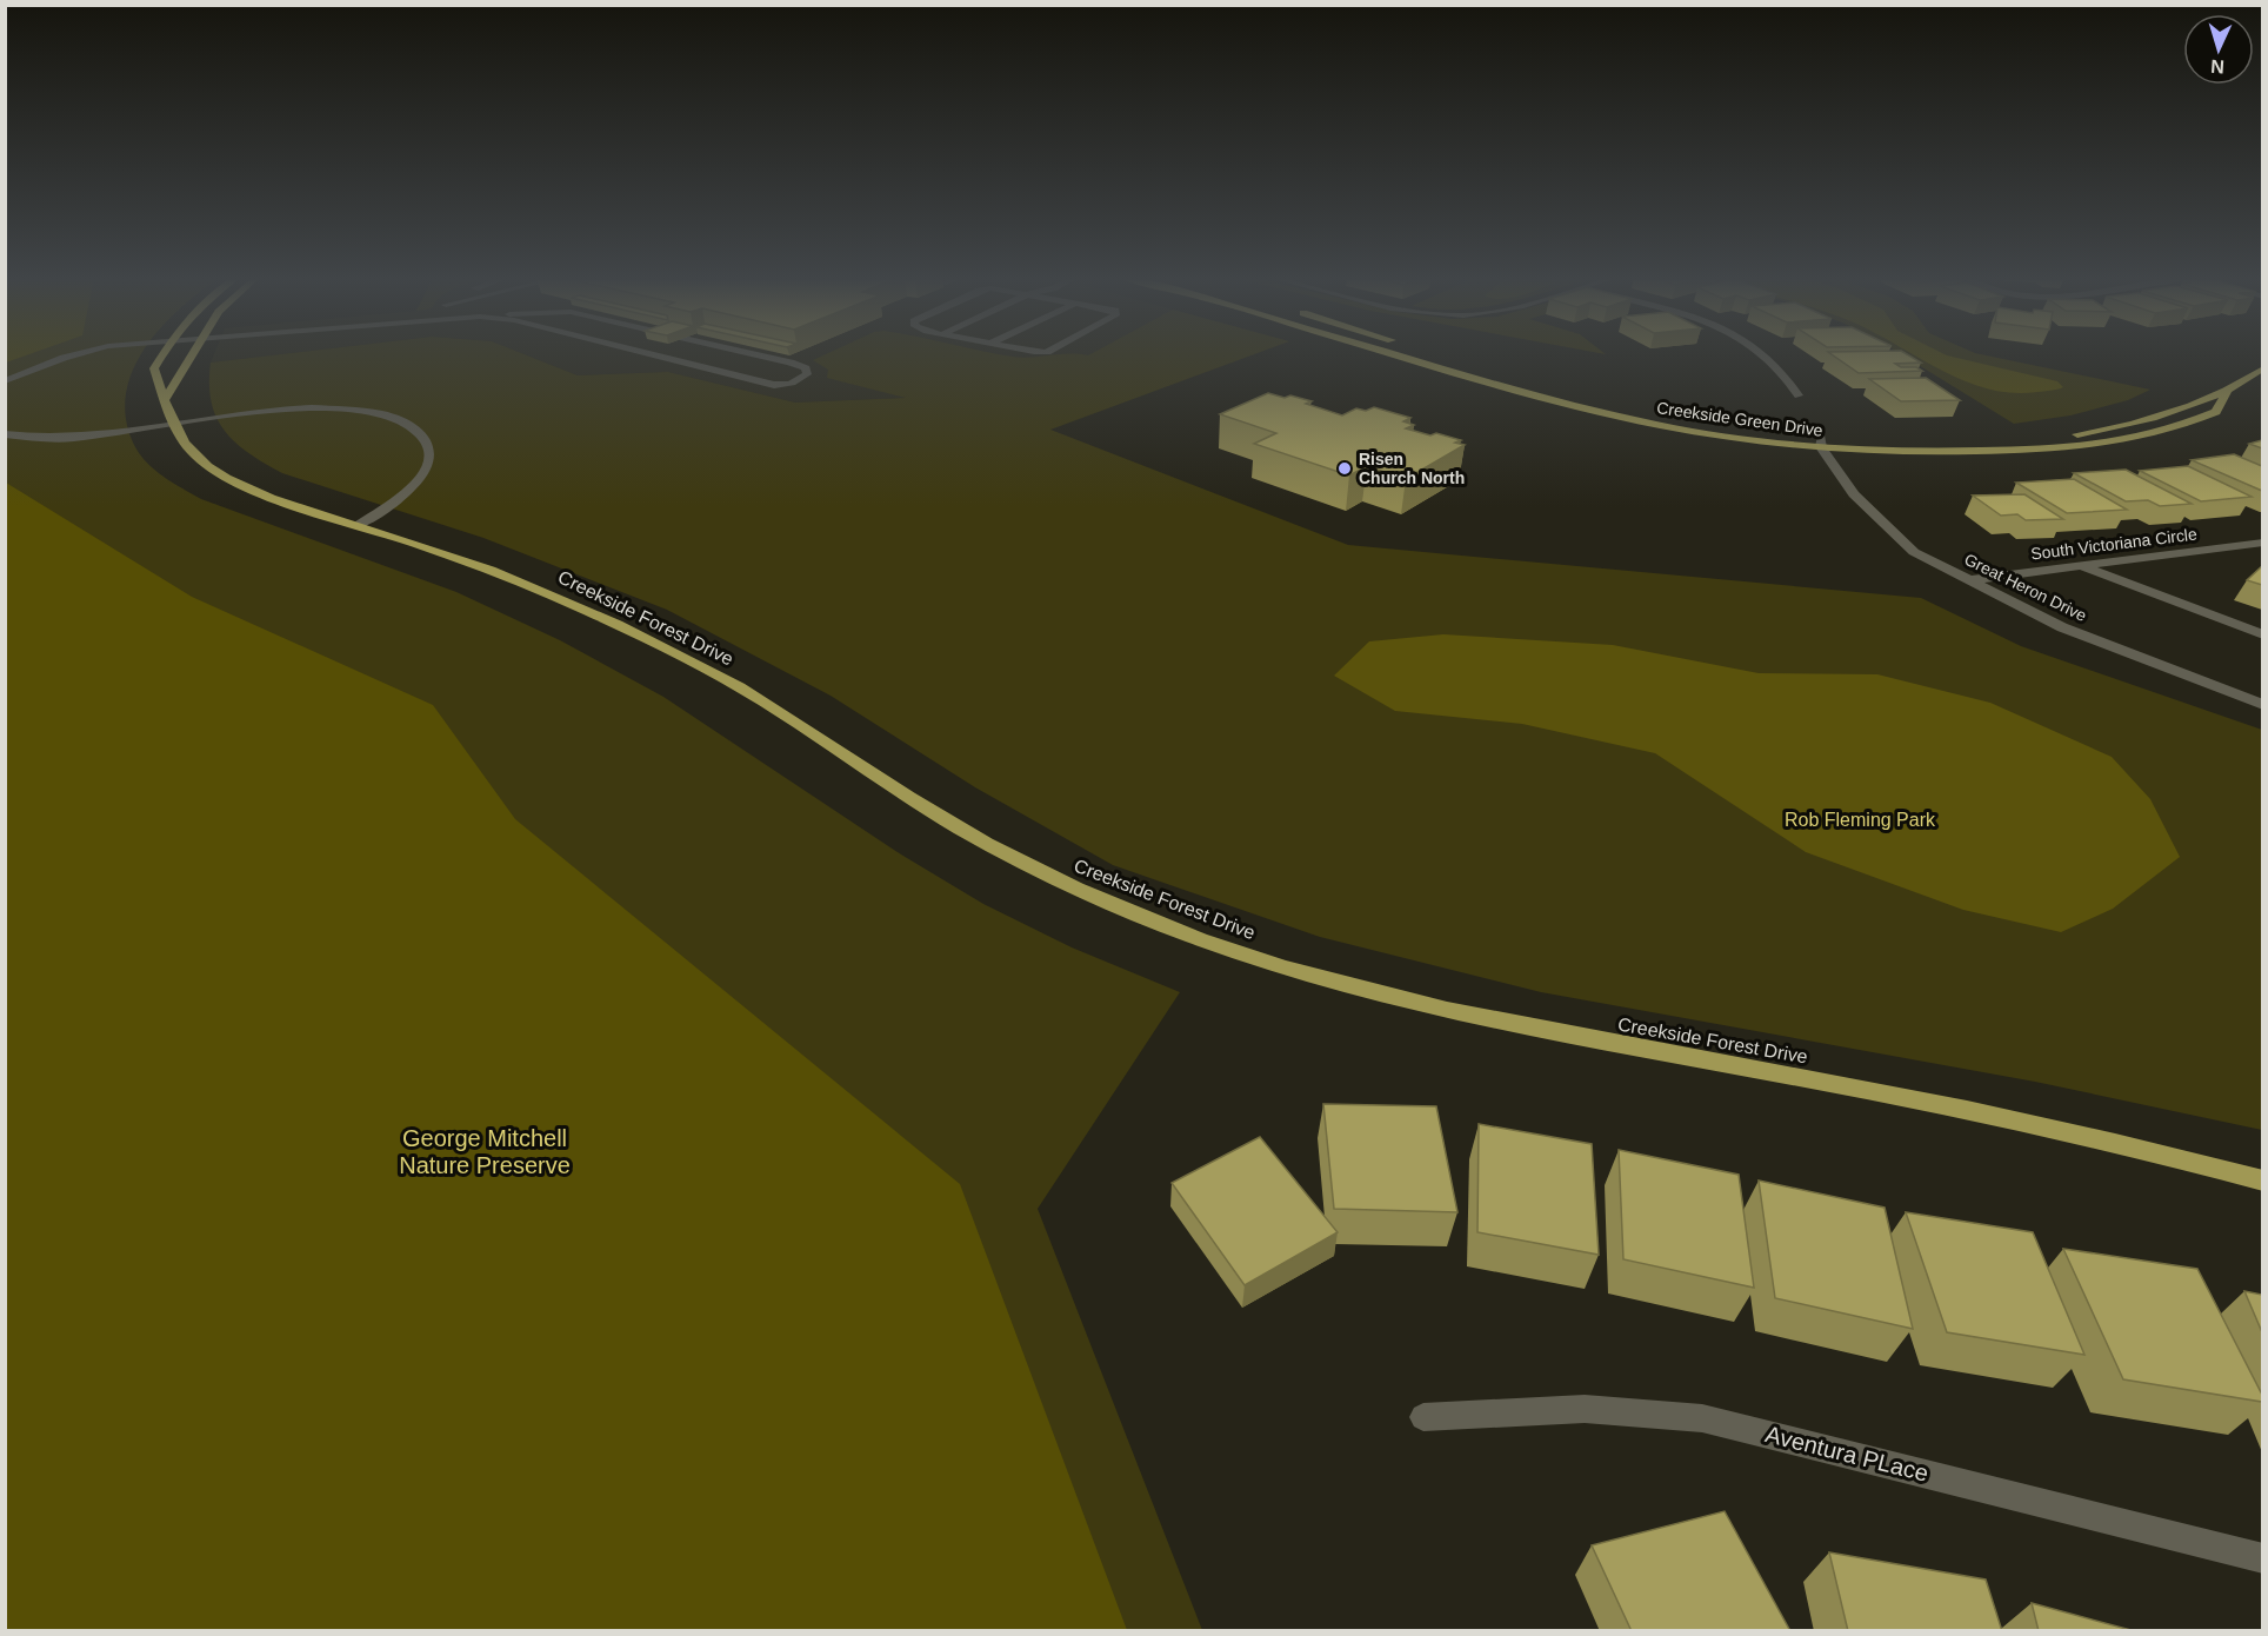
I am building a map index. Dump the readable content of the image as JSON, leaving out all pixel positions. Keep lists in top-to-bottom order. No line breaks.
{"streets":{"main road":["Creekside Green Drive","Creekside Forest Drive"],"street":["South Victoriana Circle","Great Heron Drive","Aventura PLace"]},"crossings":[["Creekside Green Drive","Great Heron Drive"],["South Victoriana Circle","Great Heron Drive"]],"parks":["Rob Fleming Park","George Mitchell Nature Preserve"],"places":["Risen Church North"],"north":"bottom"}
